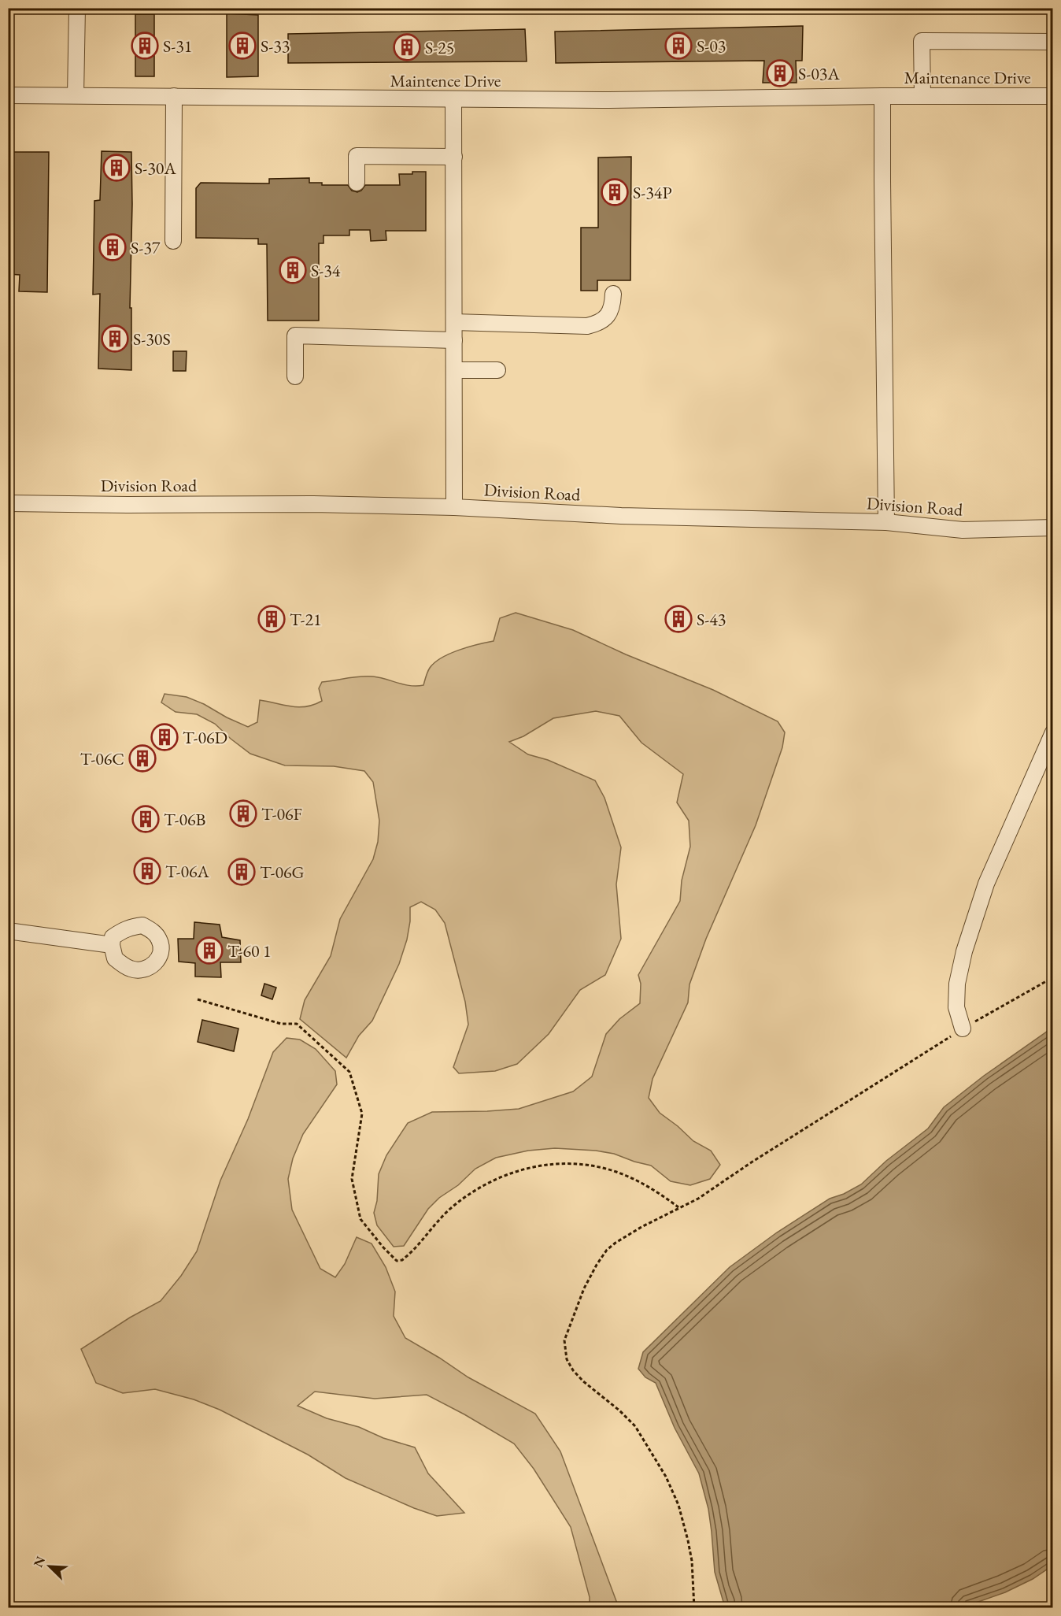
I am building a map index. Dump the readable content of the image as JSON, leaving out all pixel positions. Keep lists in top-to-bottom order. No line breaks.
{"streets":{"street":["Maintenance Drive","Maintence Drive","Division Road"]},"crossings":[["Maintenance Drive","Maintence Drive"]],"places":{"building":["S-31","S-33","S-03","S-25","S-03A","S-30A","S-34P","S-37","S-34","S-30S","T-21","S-43","T-06D","T-06C","T-06F","T-06B","T-06A","T-06G","T-60 1"]},"north":"top left"}
